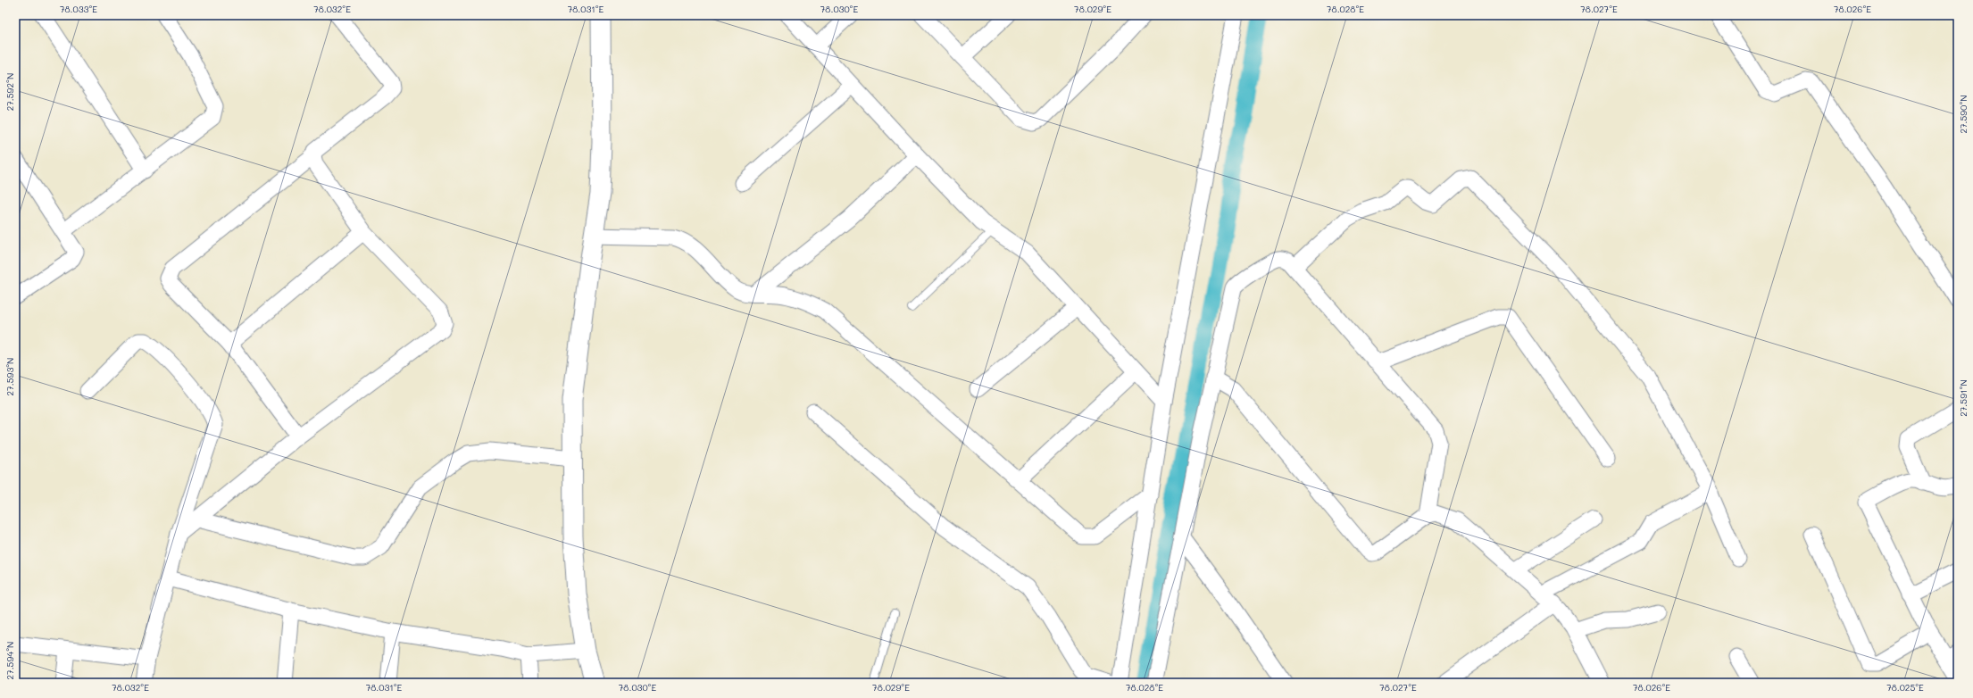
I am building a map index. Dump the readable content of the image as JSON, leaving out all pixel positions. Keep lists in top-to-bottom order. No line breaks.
{"coordinates":["78.033°E","78.032°E","78.031°E","78.030°E","78.029°E","78.028°E","78.027°E","78.026°E","27.592°N","27.590°N","27.593°N","27.591°N","27.594°N","78.025°E"]}
